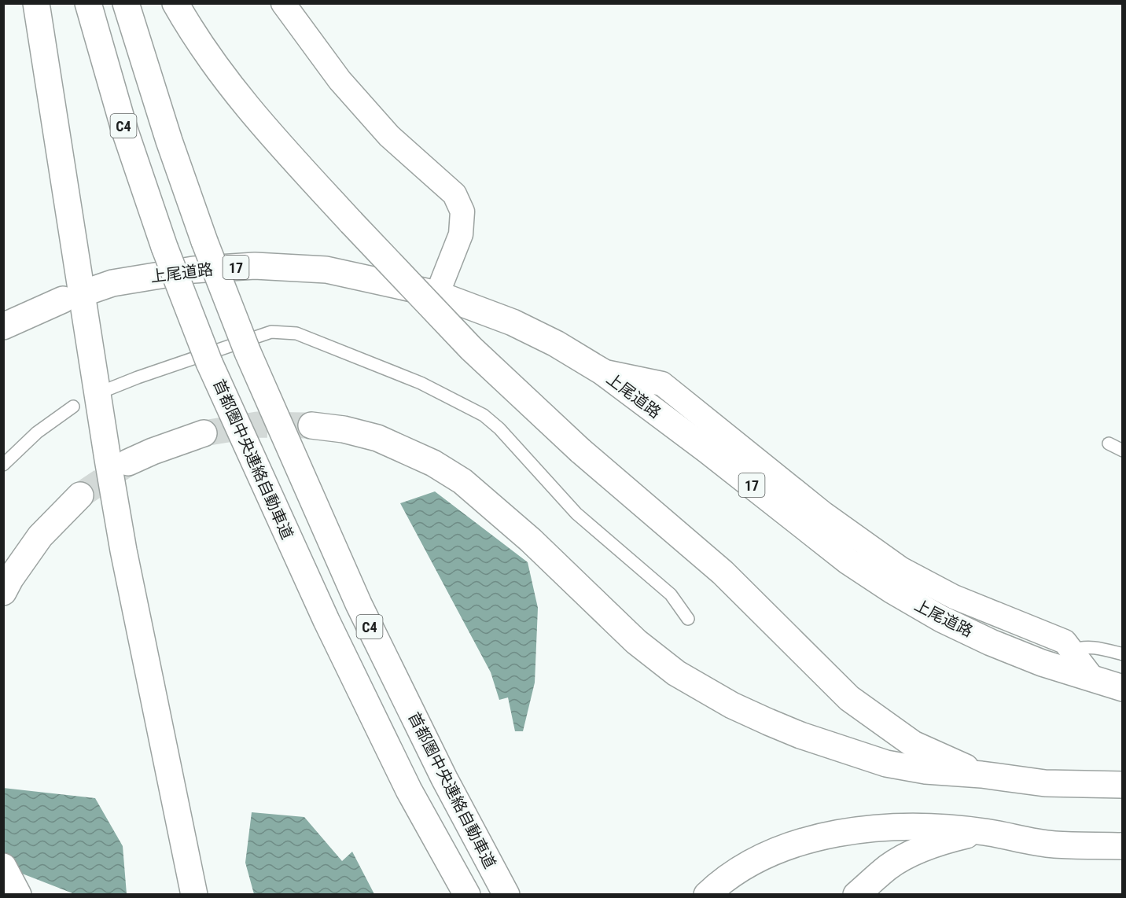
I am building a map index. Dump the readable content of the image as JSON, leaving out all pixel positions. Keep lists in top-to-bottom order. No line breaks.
{"streets":{"highway":["C4","17","上尾道路","首都圏中央連絡自動車道"]}}
